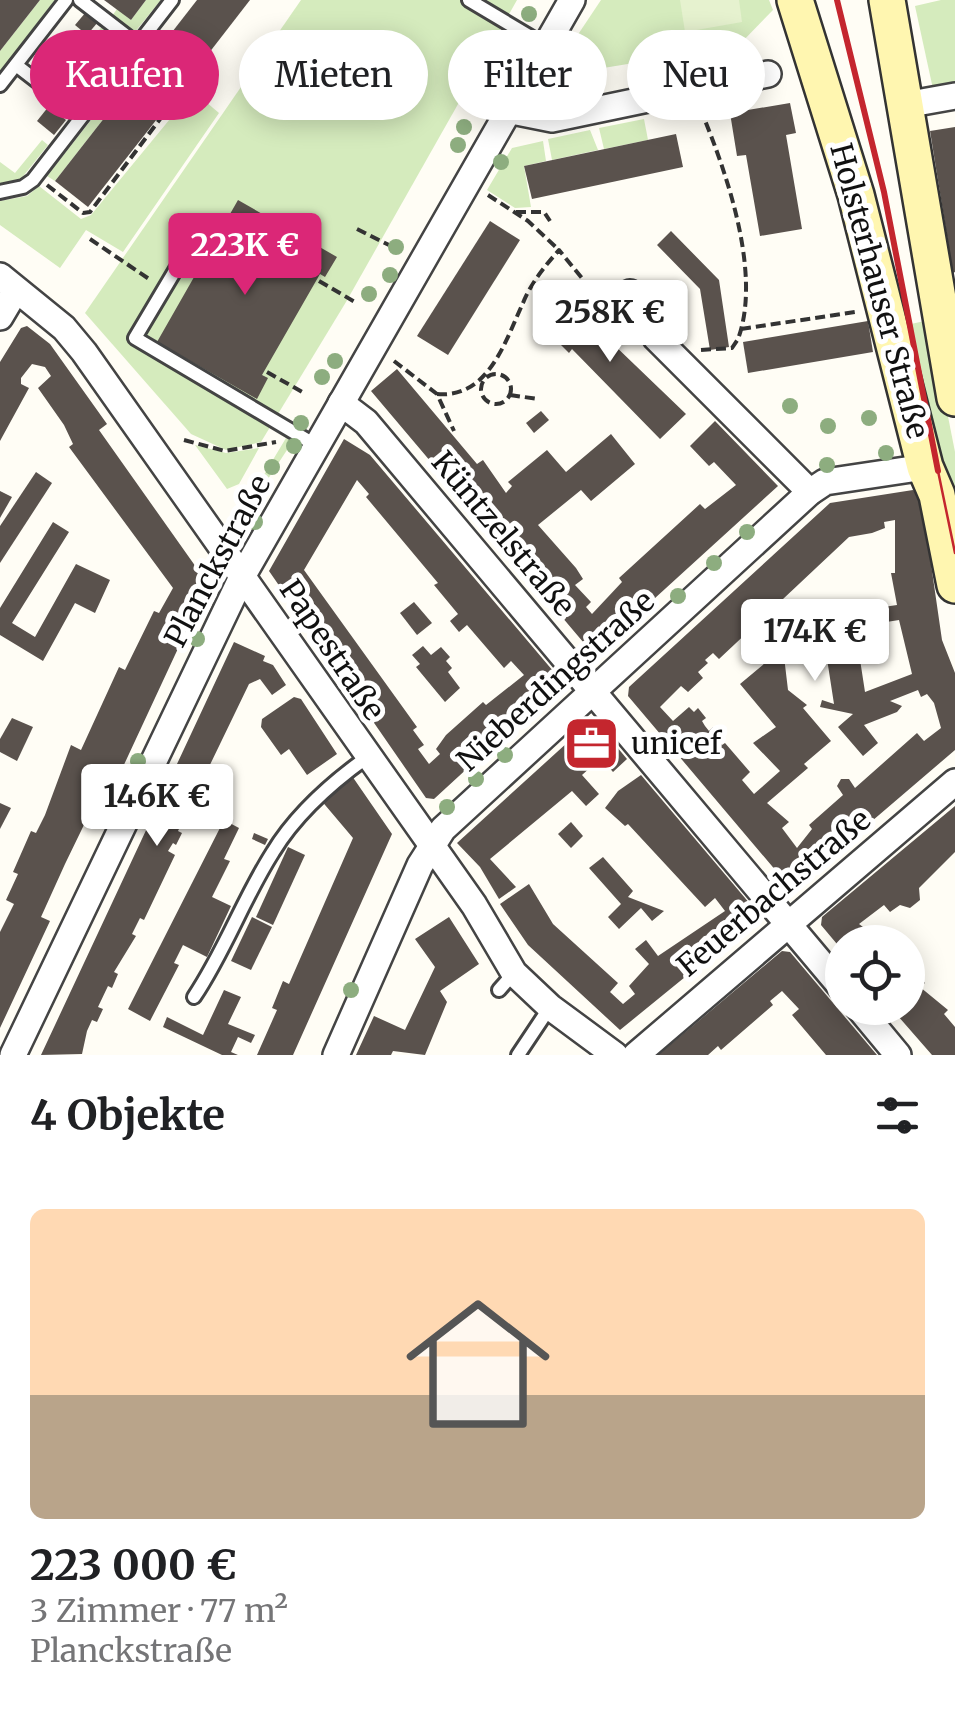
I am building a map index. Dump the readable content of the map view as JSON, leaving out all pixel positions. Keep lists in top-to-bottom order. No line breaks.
{"streets":{"main road":["Holsterhauser Straße"],"street":["Küntzelstraße","Planckstraße","Papestraße","Nieberdingstraße","Feuerbachstraße"]},"crossings":[["Holsterhauser Straße","Nieberdingstraße"],["Küntzelstraße","Planckstraße"],["Küntzelstraße","Nieberdingstraße"],["Küntzelstraße","Feuerbachstraße"],["Planckstraße","Papestraße"],["Papestraße","Nieberdingstraße"]],"places":{"office":["unicef"]},"page":{"chip":["Kaufen","Mieten","Filter","Neu"],"price":["223K €","258K €","174K €","146K €"],"heading":"4 Objekte","list":[{"name":"223 000 €","note":"3 Zimmer · 77 m² · Planckstraße"}]}}
